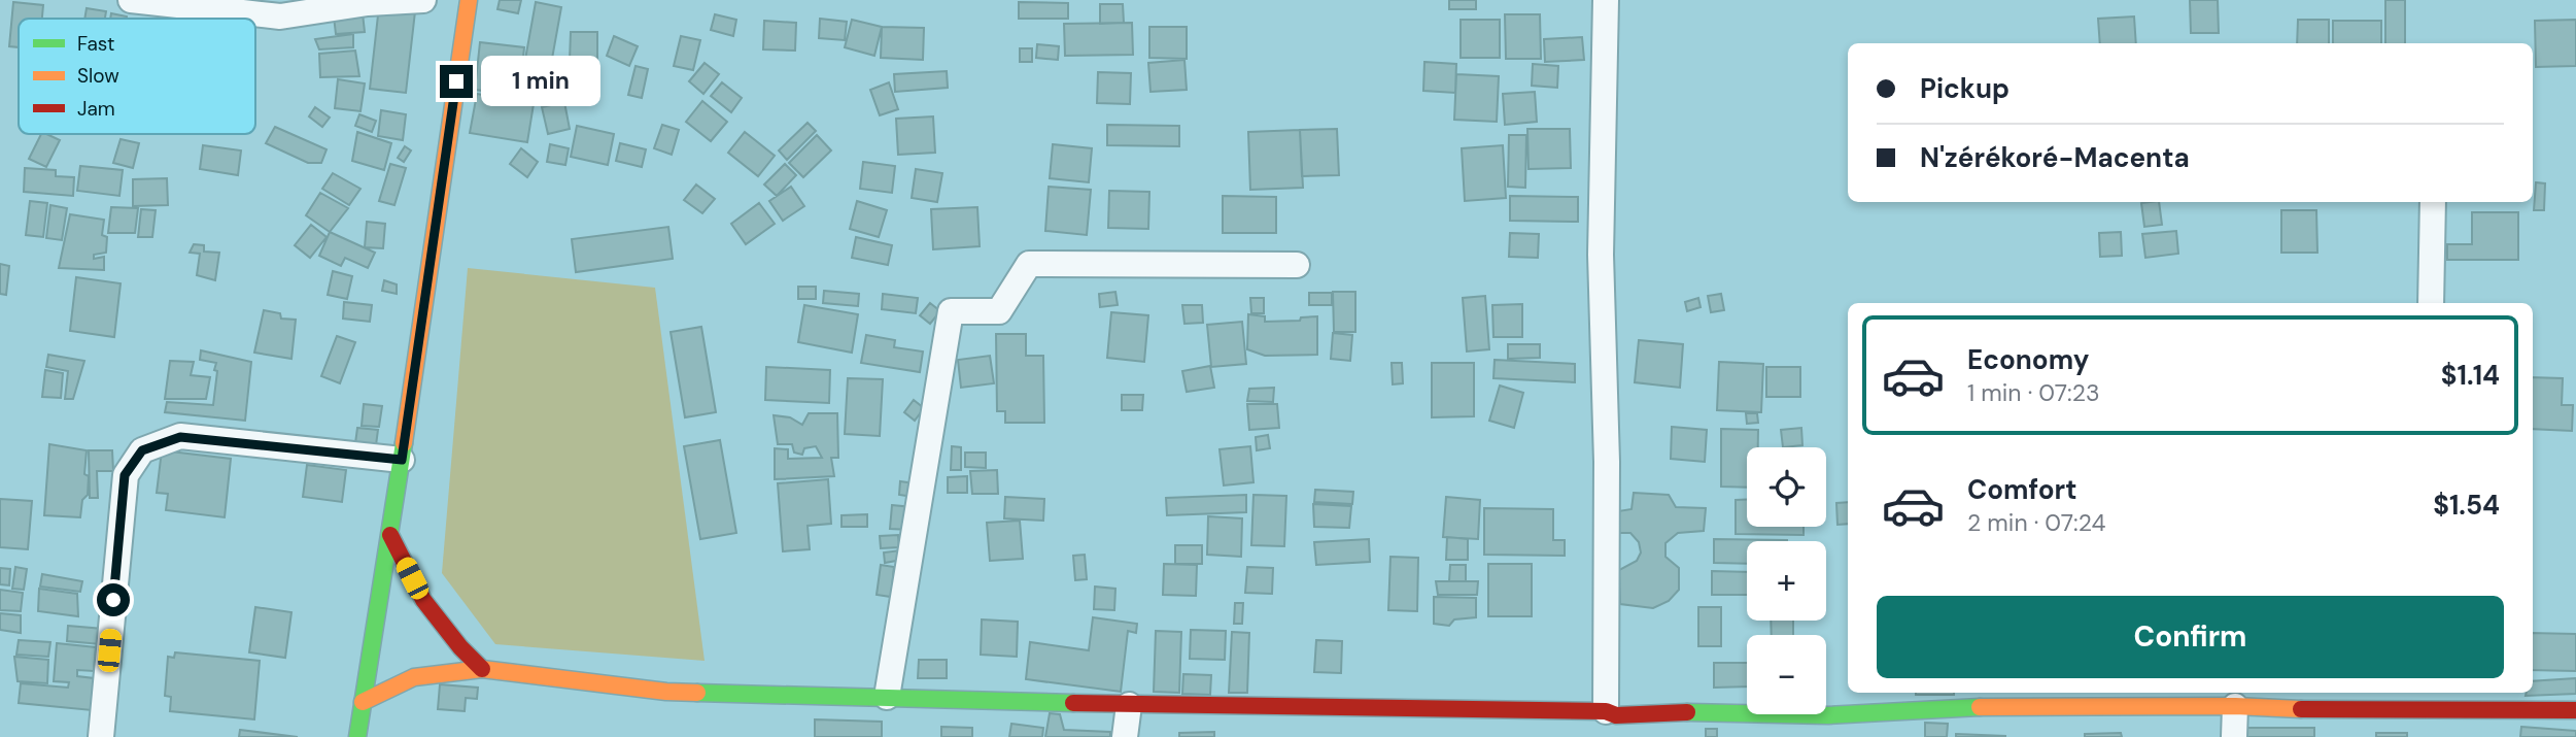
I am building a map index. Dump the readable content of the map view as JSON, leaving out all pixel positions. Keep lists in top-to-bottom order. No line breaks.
{"legend":["Fast","Slow","Jam"],"page":{"banner":["Pickup","N'zérékoré-Macenta"],"bubble":"1 min","list":[{"name":"Economy","note":"1 min · 07:23","value":"$1.14"},{"name":"Comfort","note":"2 min · 07:24","value":"$1.54"}],"map_buttons":["+","−"],"buttons":"Confirm"}}
